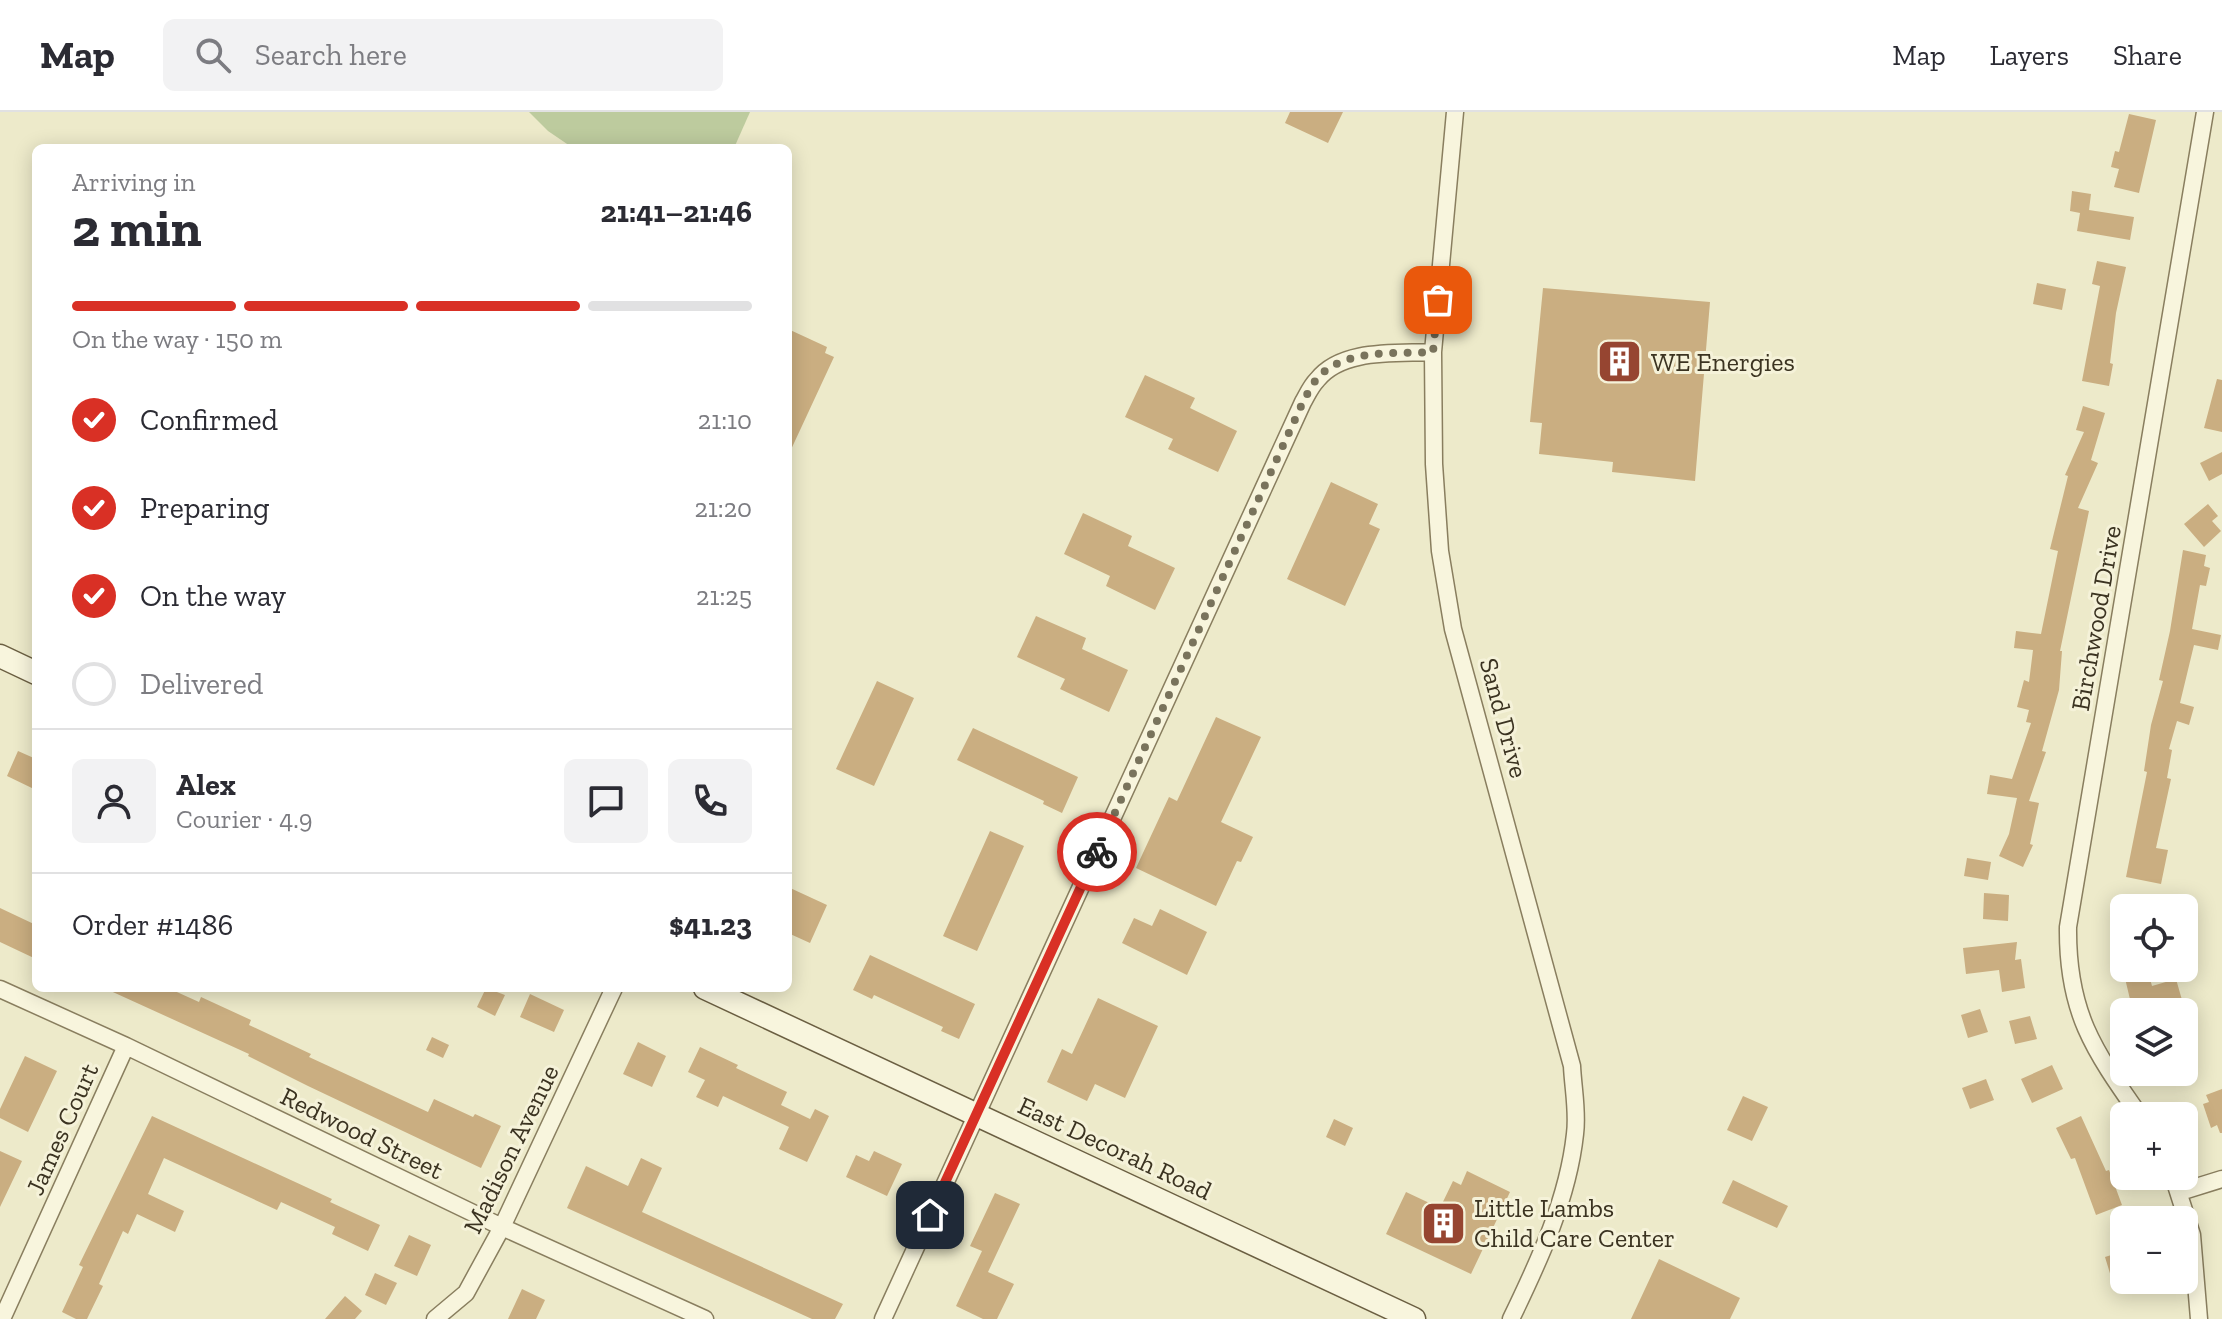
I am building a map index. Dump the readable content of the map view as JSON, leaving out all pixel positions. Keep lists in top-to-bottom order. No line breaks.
{"streets":{"street":["Birchwood Drive","Sand Drive","James Court","Redwood Street","East Decorah Road","Madison Avenue"]},"crossings":[["James Court","Redwood Street"],["Redwood Street","Madison Avenue"]],"places":{"building":["WE Energies","Little Lambs Child Care Center"]},"page":{"header":"Map","search":"Search here","nav":["Map","Layers","Share"],"heading":["2 min","Arriving in","21:41–21:46"],"panel":["Alex","Courier · 4.9","Order #1486","$41.23"],"bar":"On the way · 150 m","list":[["Confirmed","21:10"],["Preparing","21:20"],["On the way","21:25"],"Delivered"],"map_buttons":["+","−"]}}
